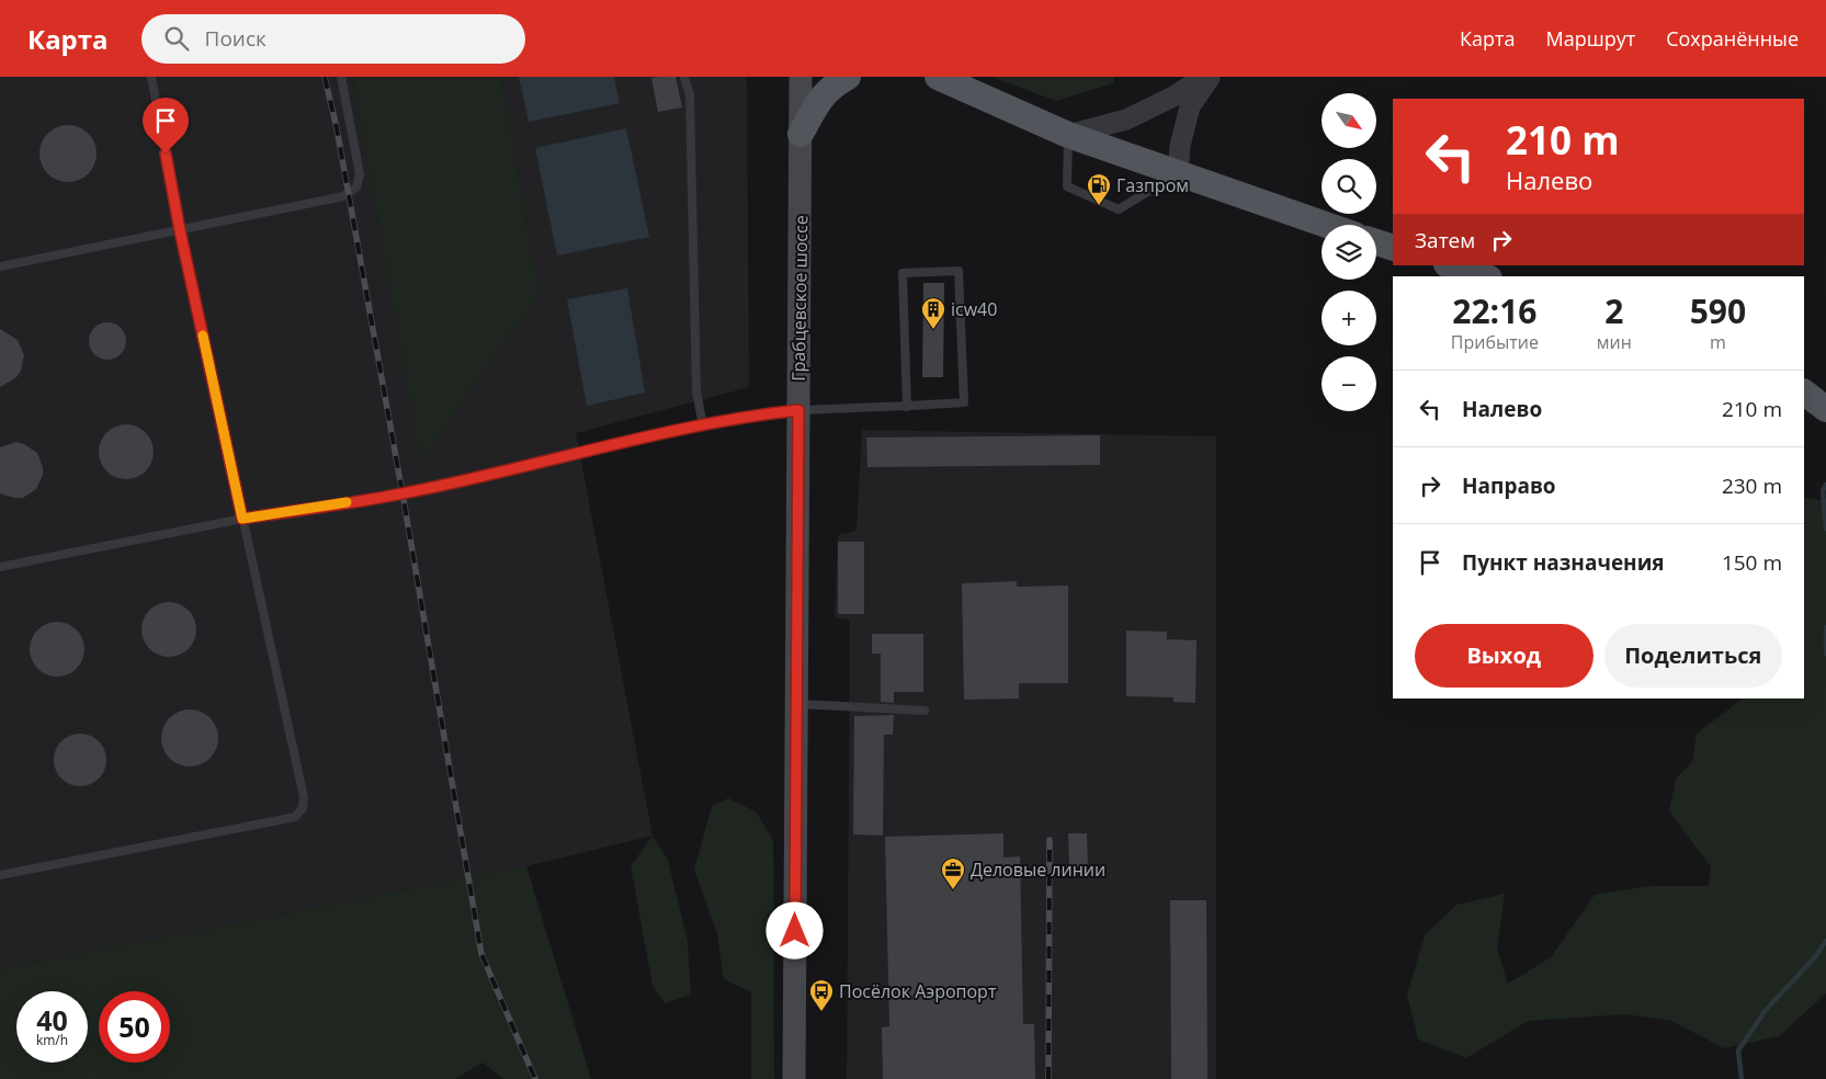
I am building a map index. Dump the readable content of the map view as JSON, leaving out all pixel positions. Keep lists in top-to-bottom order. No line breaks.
{"streets":{"main road":["Грабцевское шоссе"]},"places":{"fuel station":["Газпром"],"building":["icw40"],"office":["Деловые линии"],"bus stop":["Посёлок Аэропорт"]},"north":"bottom right","page":{"header":"Карта","search":"Поиск","nav":["Карта","Маршрут","Сохранённые"],"map_buttons":["+","−"],"turn":["210 m","Налево"],"then":"Затем","eta":["22:16","Прибытие","2","мин","590","m"],"list":[{"name":"Налево","value":"210 m"},{"name":"Направо","value":"230 m"},{"name":"Пункт назначения","value":"150 m"}],"buttons":["Выход","Поделиться"],"speed":"40 km/h","limit":"50"}}
